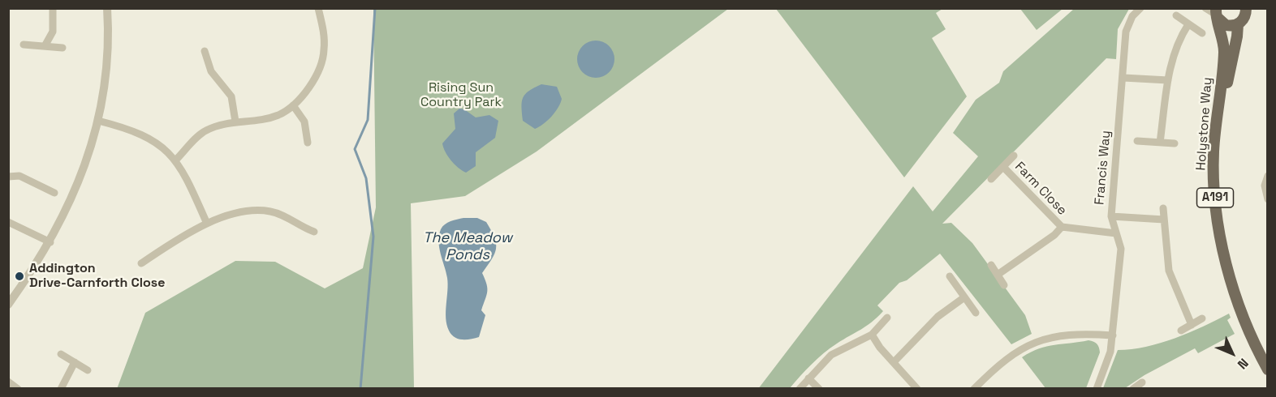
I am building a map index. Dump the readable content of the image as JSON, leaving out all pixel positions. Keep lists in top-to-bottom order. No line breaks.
{"streets":{"main road":["Holystone Way","A191"],"street":["Francis Way","Farm Close"]},"crossings":[["Francis Way","Farm Close"]],"water":["The Meadow Ponds"],"parks":["Rising Sun Country Park"],"places":["Addington Drive-Carnforth Close"],"north":"bottom right"}
